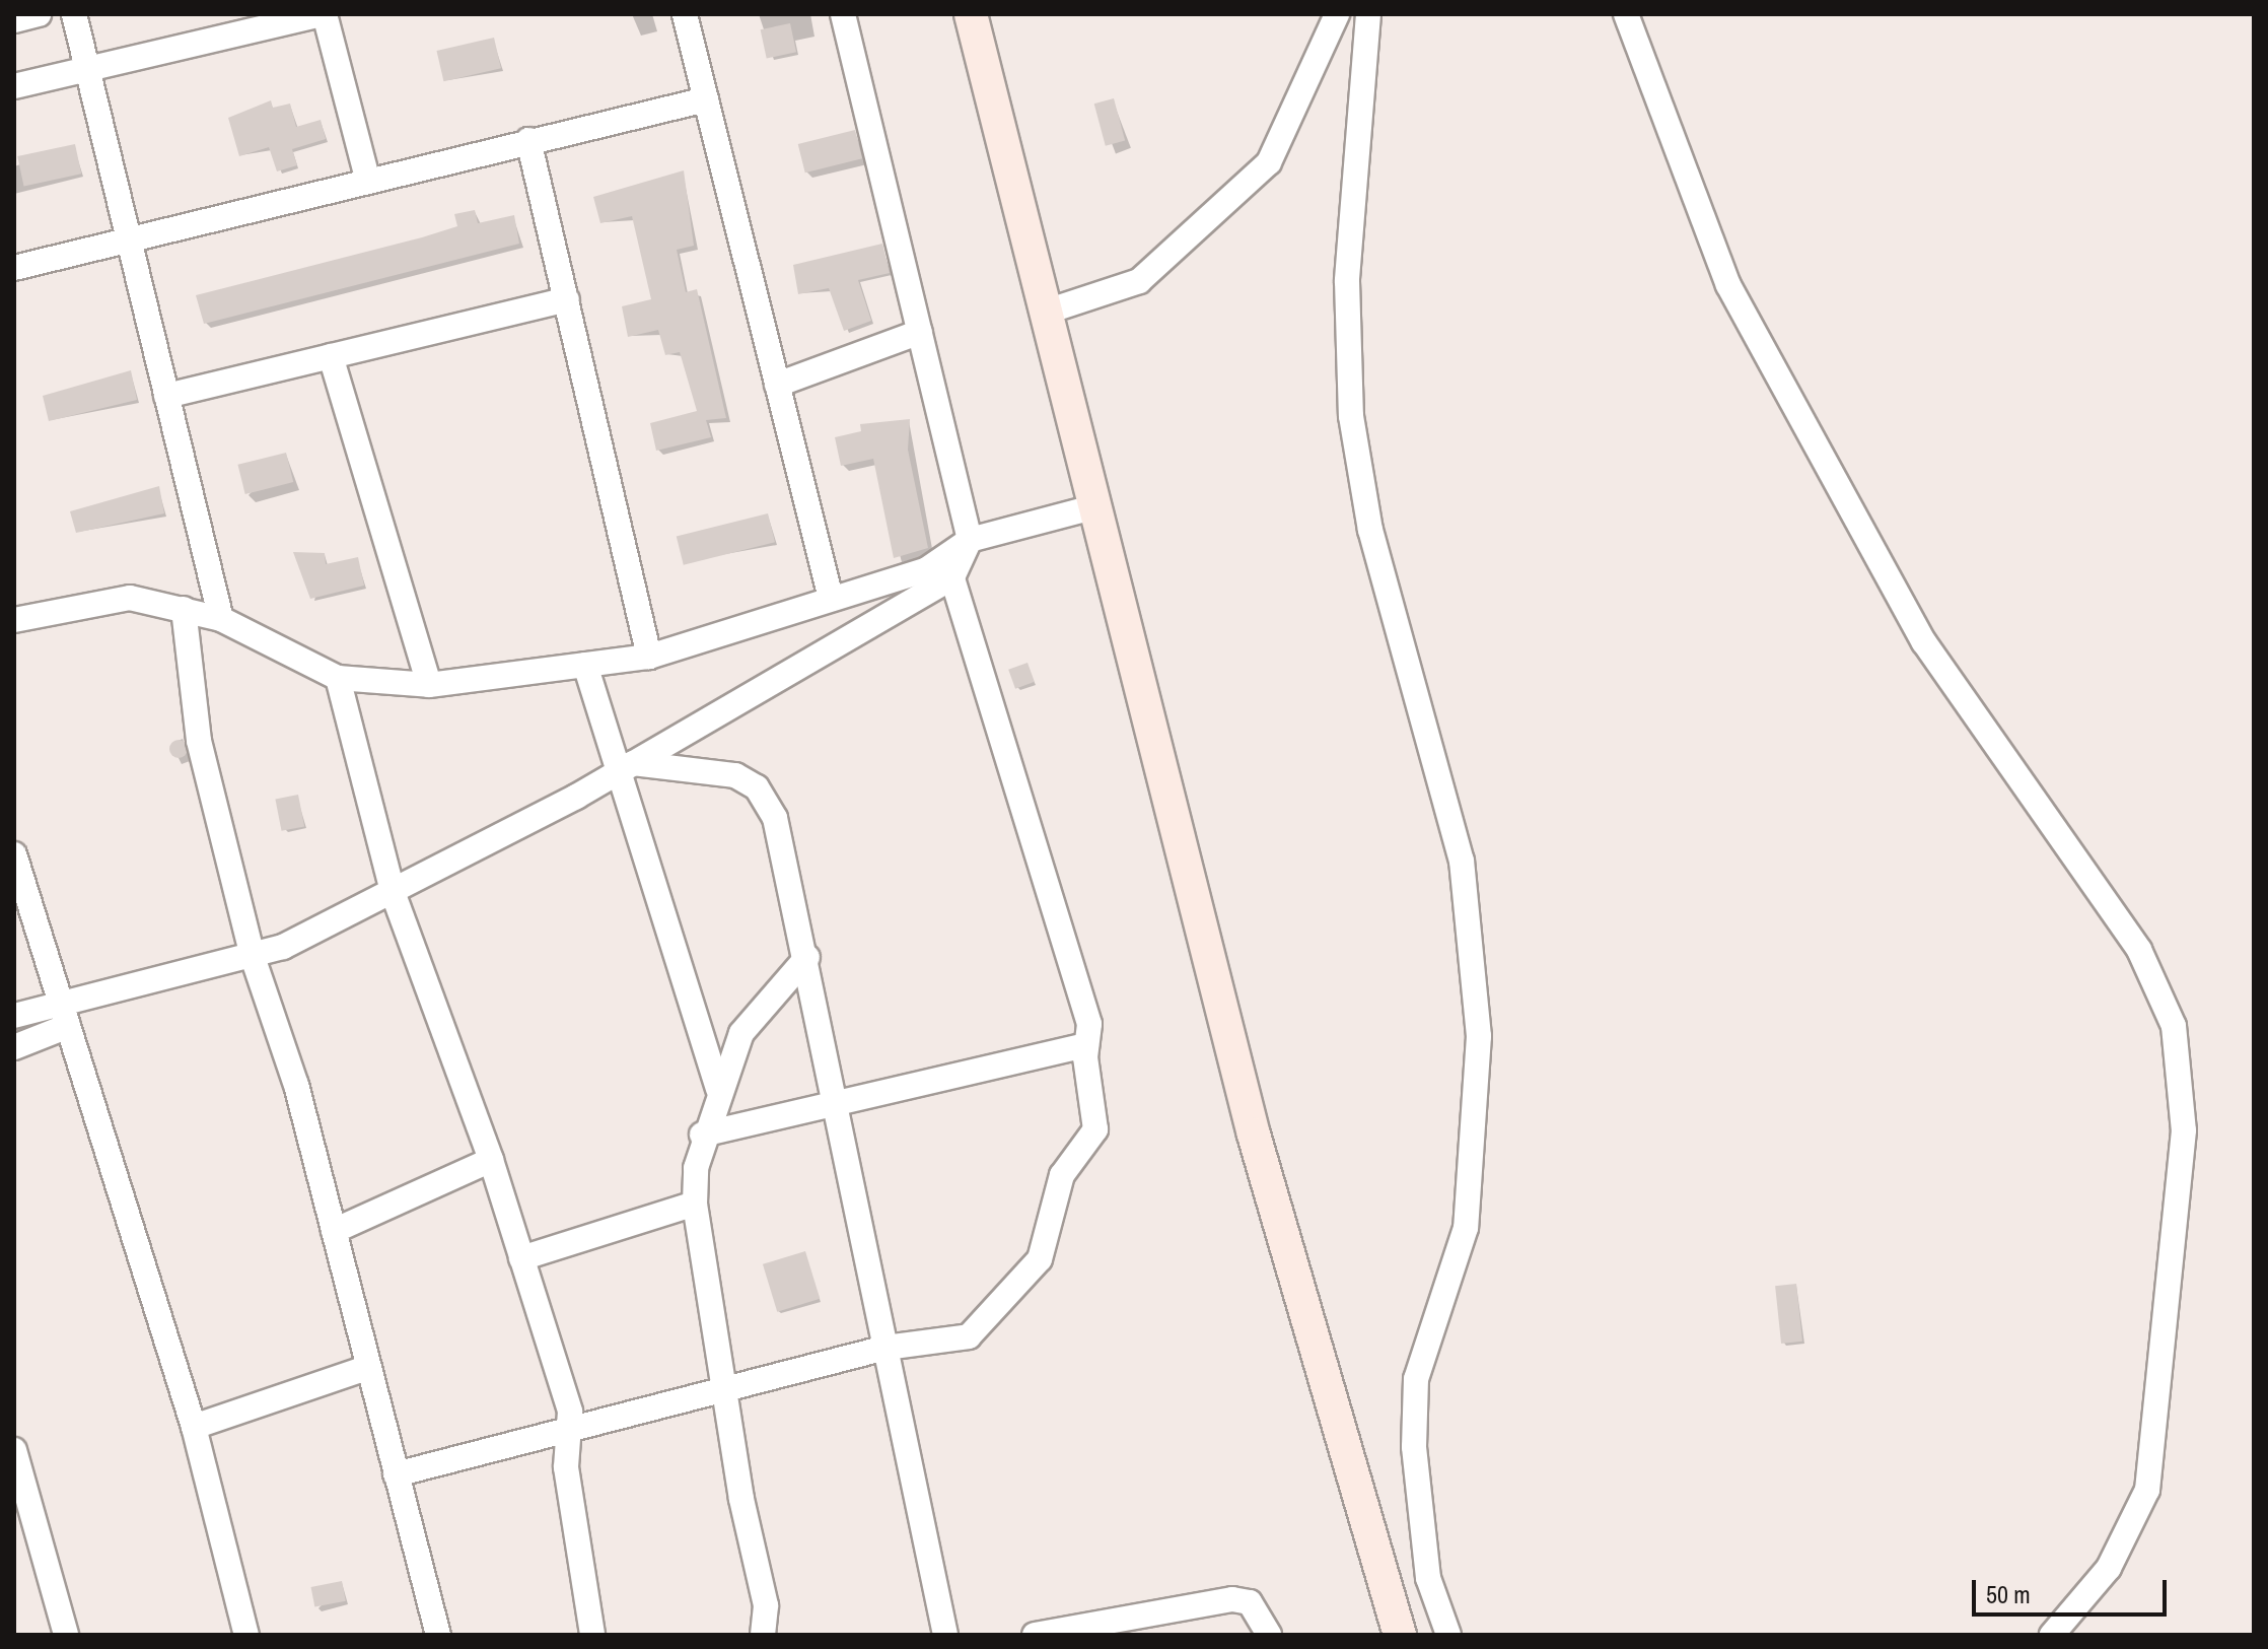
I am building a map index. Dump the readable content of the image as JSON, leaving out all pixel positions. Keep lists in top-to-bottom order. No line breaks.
{"scale_bar":"50 m"}
